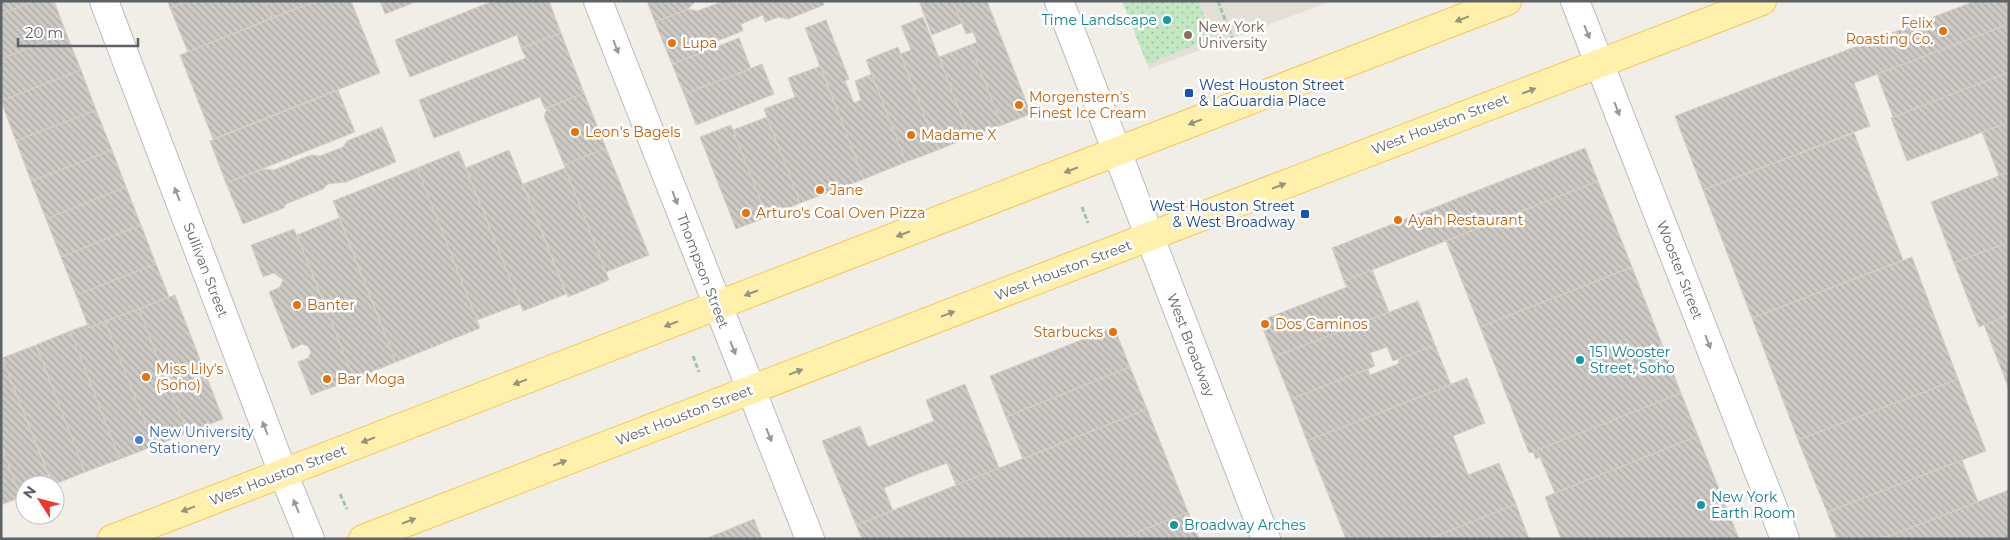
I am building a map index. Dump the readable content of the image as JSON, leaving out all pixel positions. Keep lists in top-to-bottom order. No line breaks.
{"streets":{"main road":["West Houston Street"],"street":["Sullivan Street","Wooster Street","Thompson Street","West Broadway"]},"crossings":[["West Houston Street","Sullivan Street"],["West Houston Street","Wooster Street"],["West Houston Street","Thompson Street"],["West Houston Street","West Broadway"]],"one_way":["Sullivan Street","Wooster Street","Thompson Street"],"places":{"other":["Time Landscape","Felix Roasting Co.","New York University","Lupa","Morgenstern's Finest Ice Cream","Leon's Bagels","Madame X","Jane","Arturo's Coal Oven Pizza","Ayah Restaurant","Banter","Dos Caminos","Starbucks","151 Wooster Street, Soho","Miss Lily's (Soho)","Bar Moga","New University Stationery","New York Earth Room","Broadway Arches"],"transit":["West Houston Street & LaGuardia Place","West Houston Street & West Broadway"]},"scale_bar":"20 m","north":"top left"}
